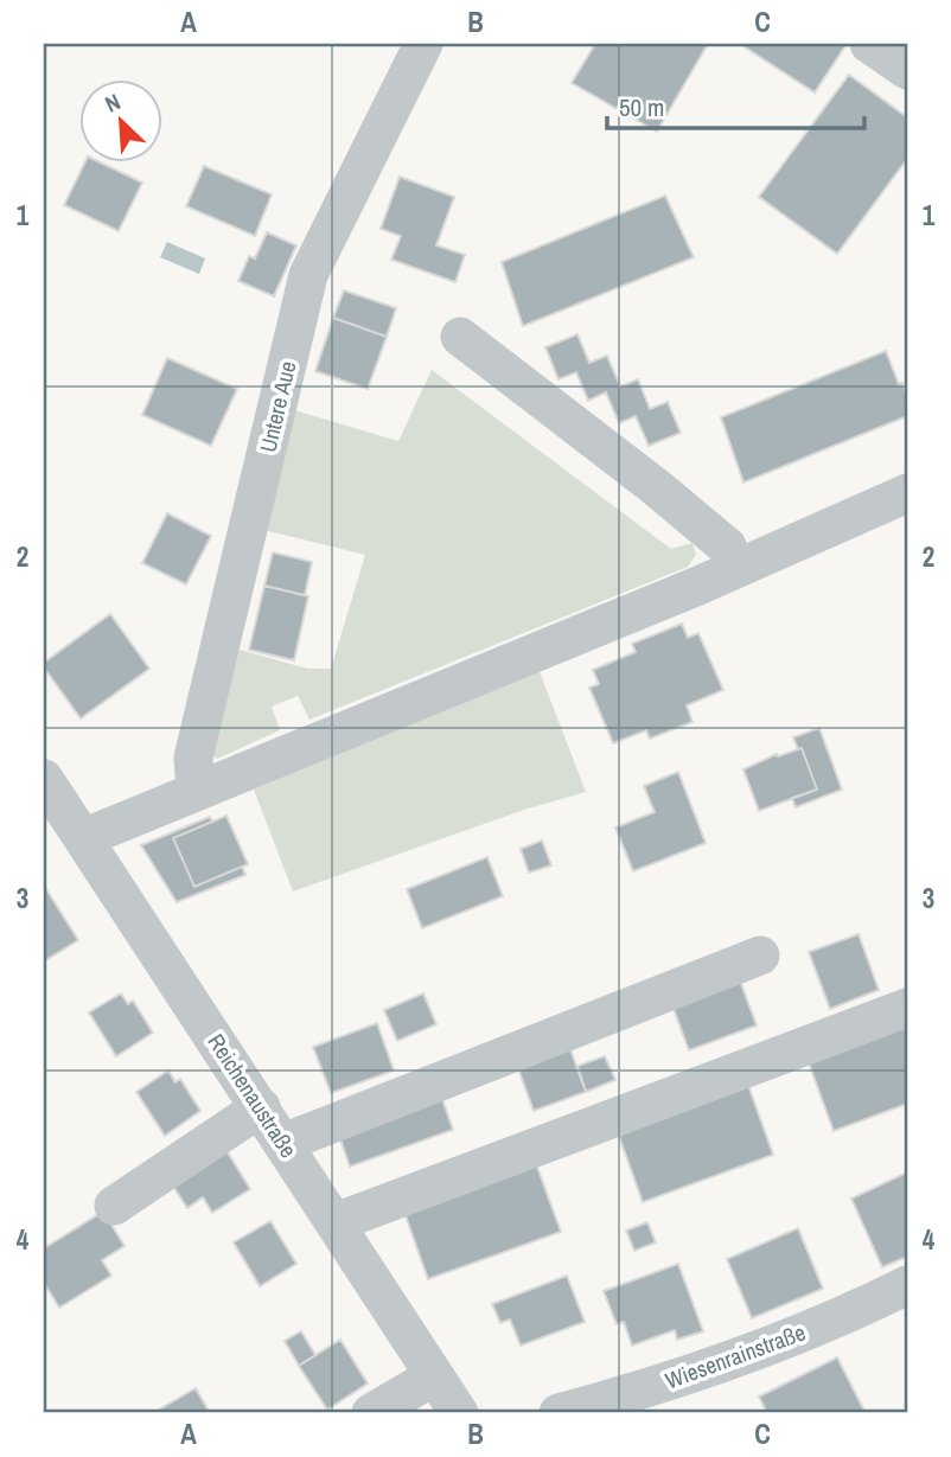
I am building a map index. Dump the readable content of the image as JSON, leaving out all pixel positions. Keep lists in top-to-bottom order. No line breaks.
{"streets":{"street":["Untere Aue","Reichenaustraße","Wiesenrainstraße"]},"scale_bar":"50 m","north":"top left","grid":{"columns":["A","B","C"],"rows":["1","2","3","4"]}}
